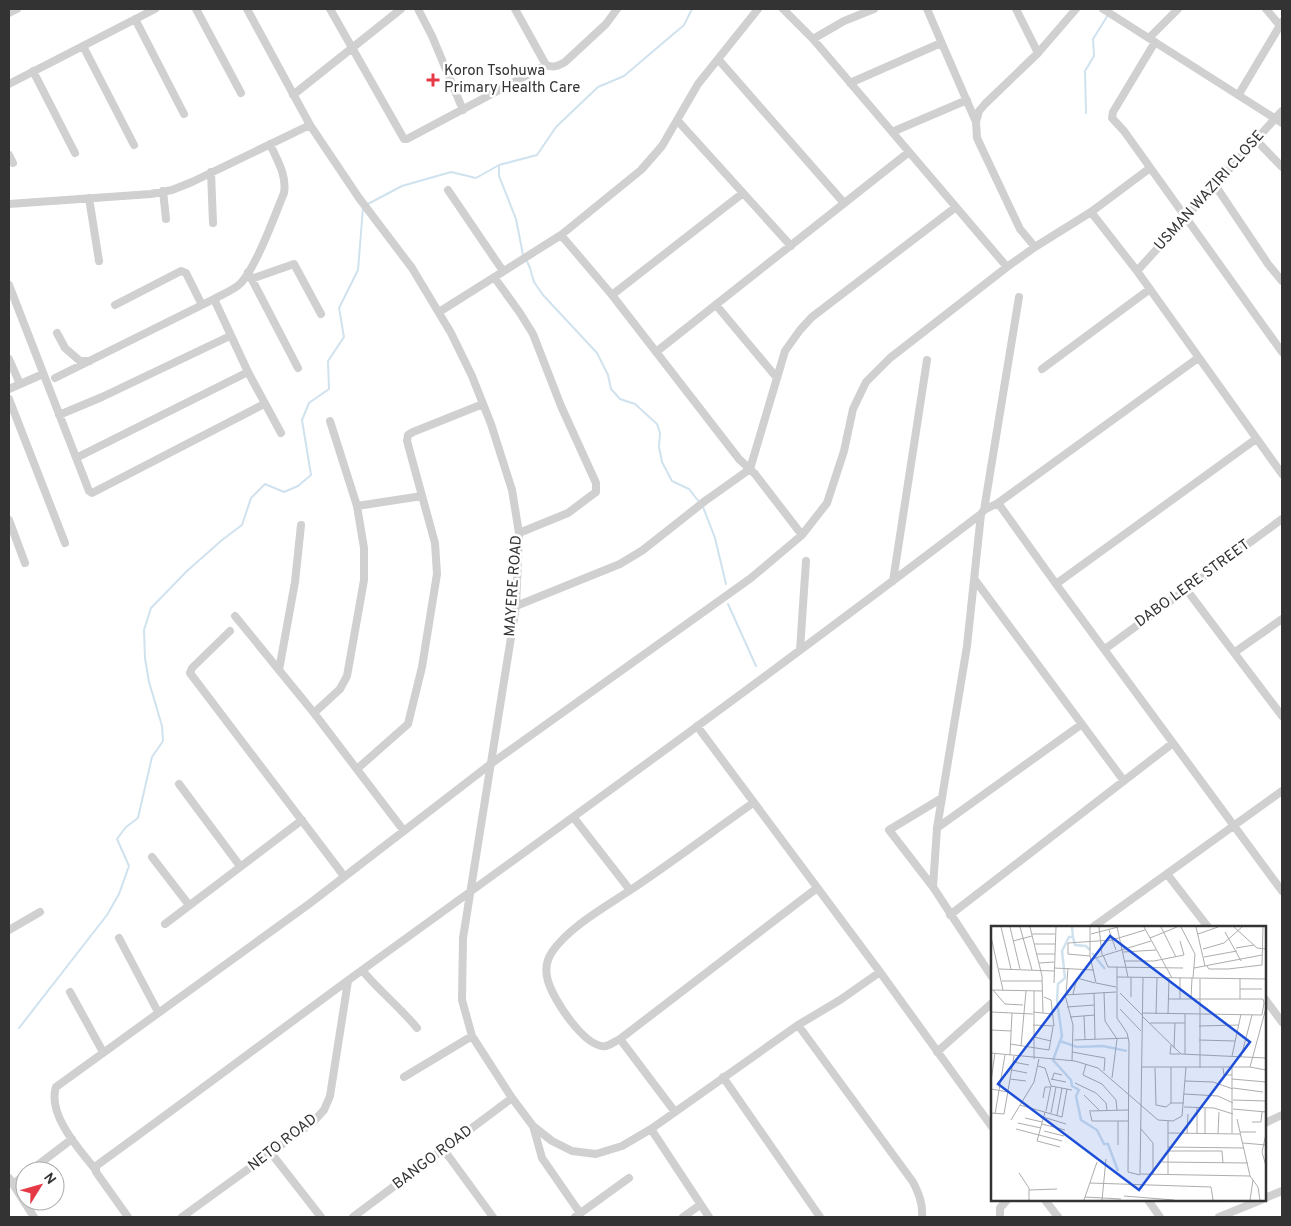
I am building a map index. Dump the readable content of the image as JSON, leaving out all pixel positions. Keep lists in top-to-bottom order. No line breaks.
{"streets":{"street":["USMAN WAZIRI CLOSE","DABO LERE STREET","MAYERE ROAD","NETO ROAD","BANGO ROAD"]},"crossings":[["MAYERE ROAD","BANGO ROAD"]],"places":{"health":["Koron Tsohuwa Primary Health Care"]},"north":"top right"}
